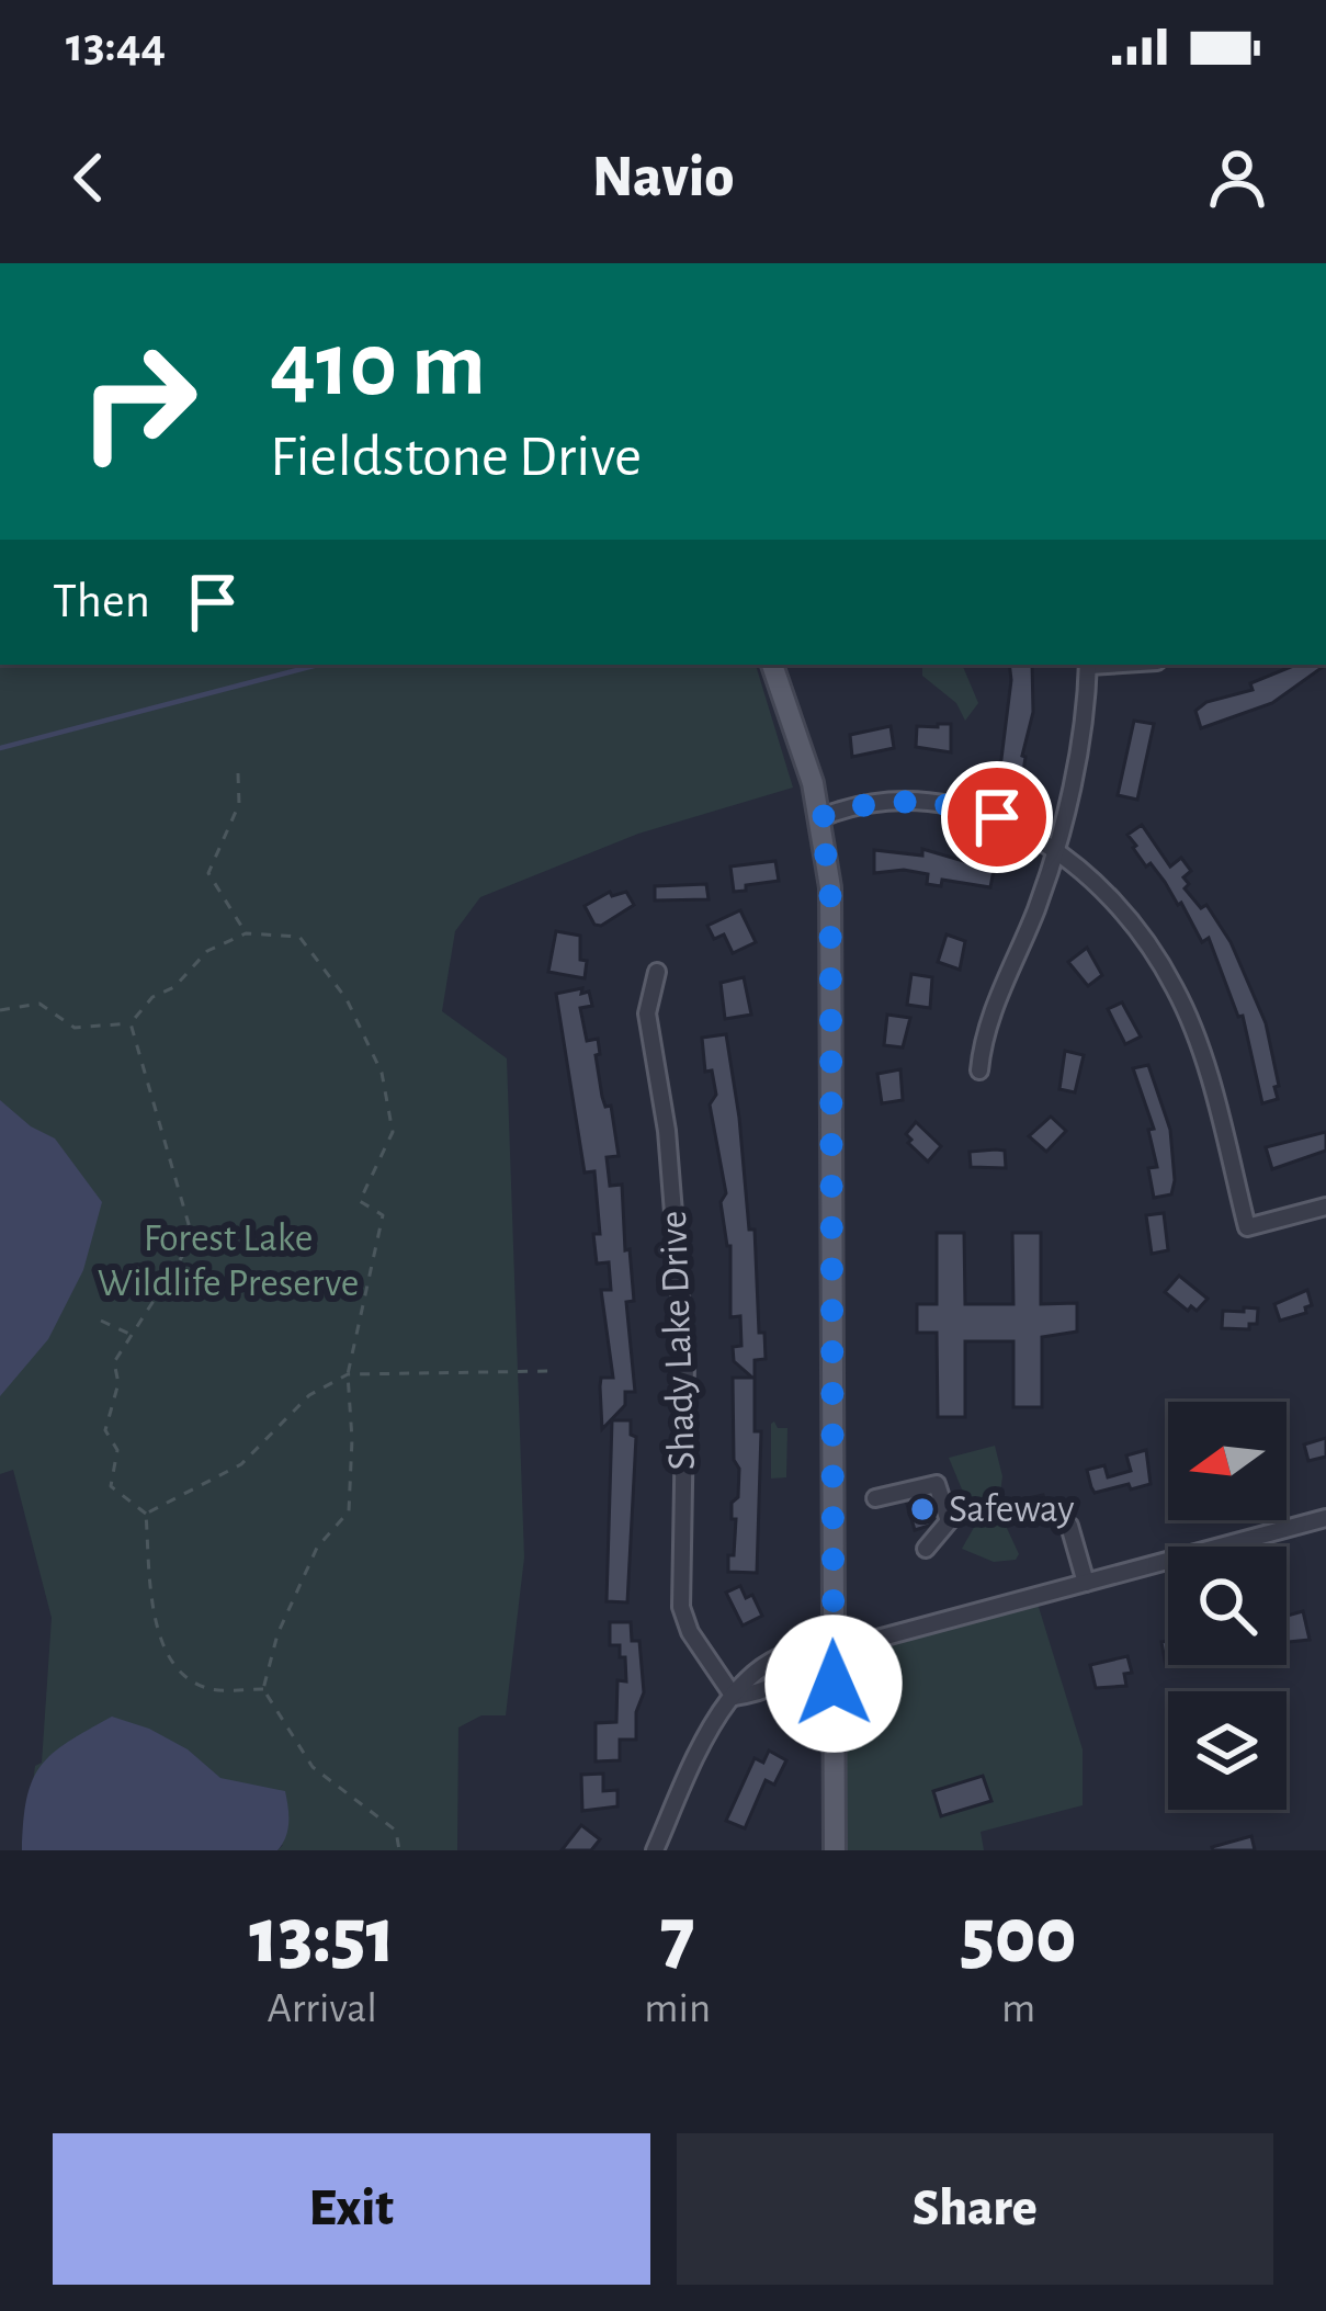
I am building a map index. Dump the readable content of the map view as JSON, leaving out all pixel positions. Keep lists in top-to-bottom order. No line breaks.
{"streets":{"street":["Shady Lake Drive"]},"parks":["Forest Lake Wildlife Preserve"],"places":["Safeway"],"north":"left","page":{"status":"13:44","header":"Navio","turn":["410 m","Fieldstone Drive"],"then":"Then","eta":["13:51","Arrival","7","min","500","m"],"buttons":["Exit","Share"]}}
